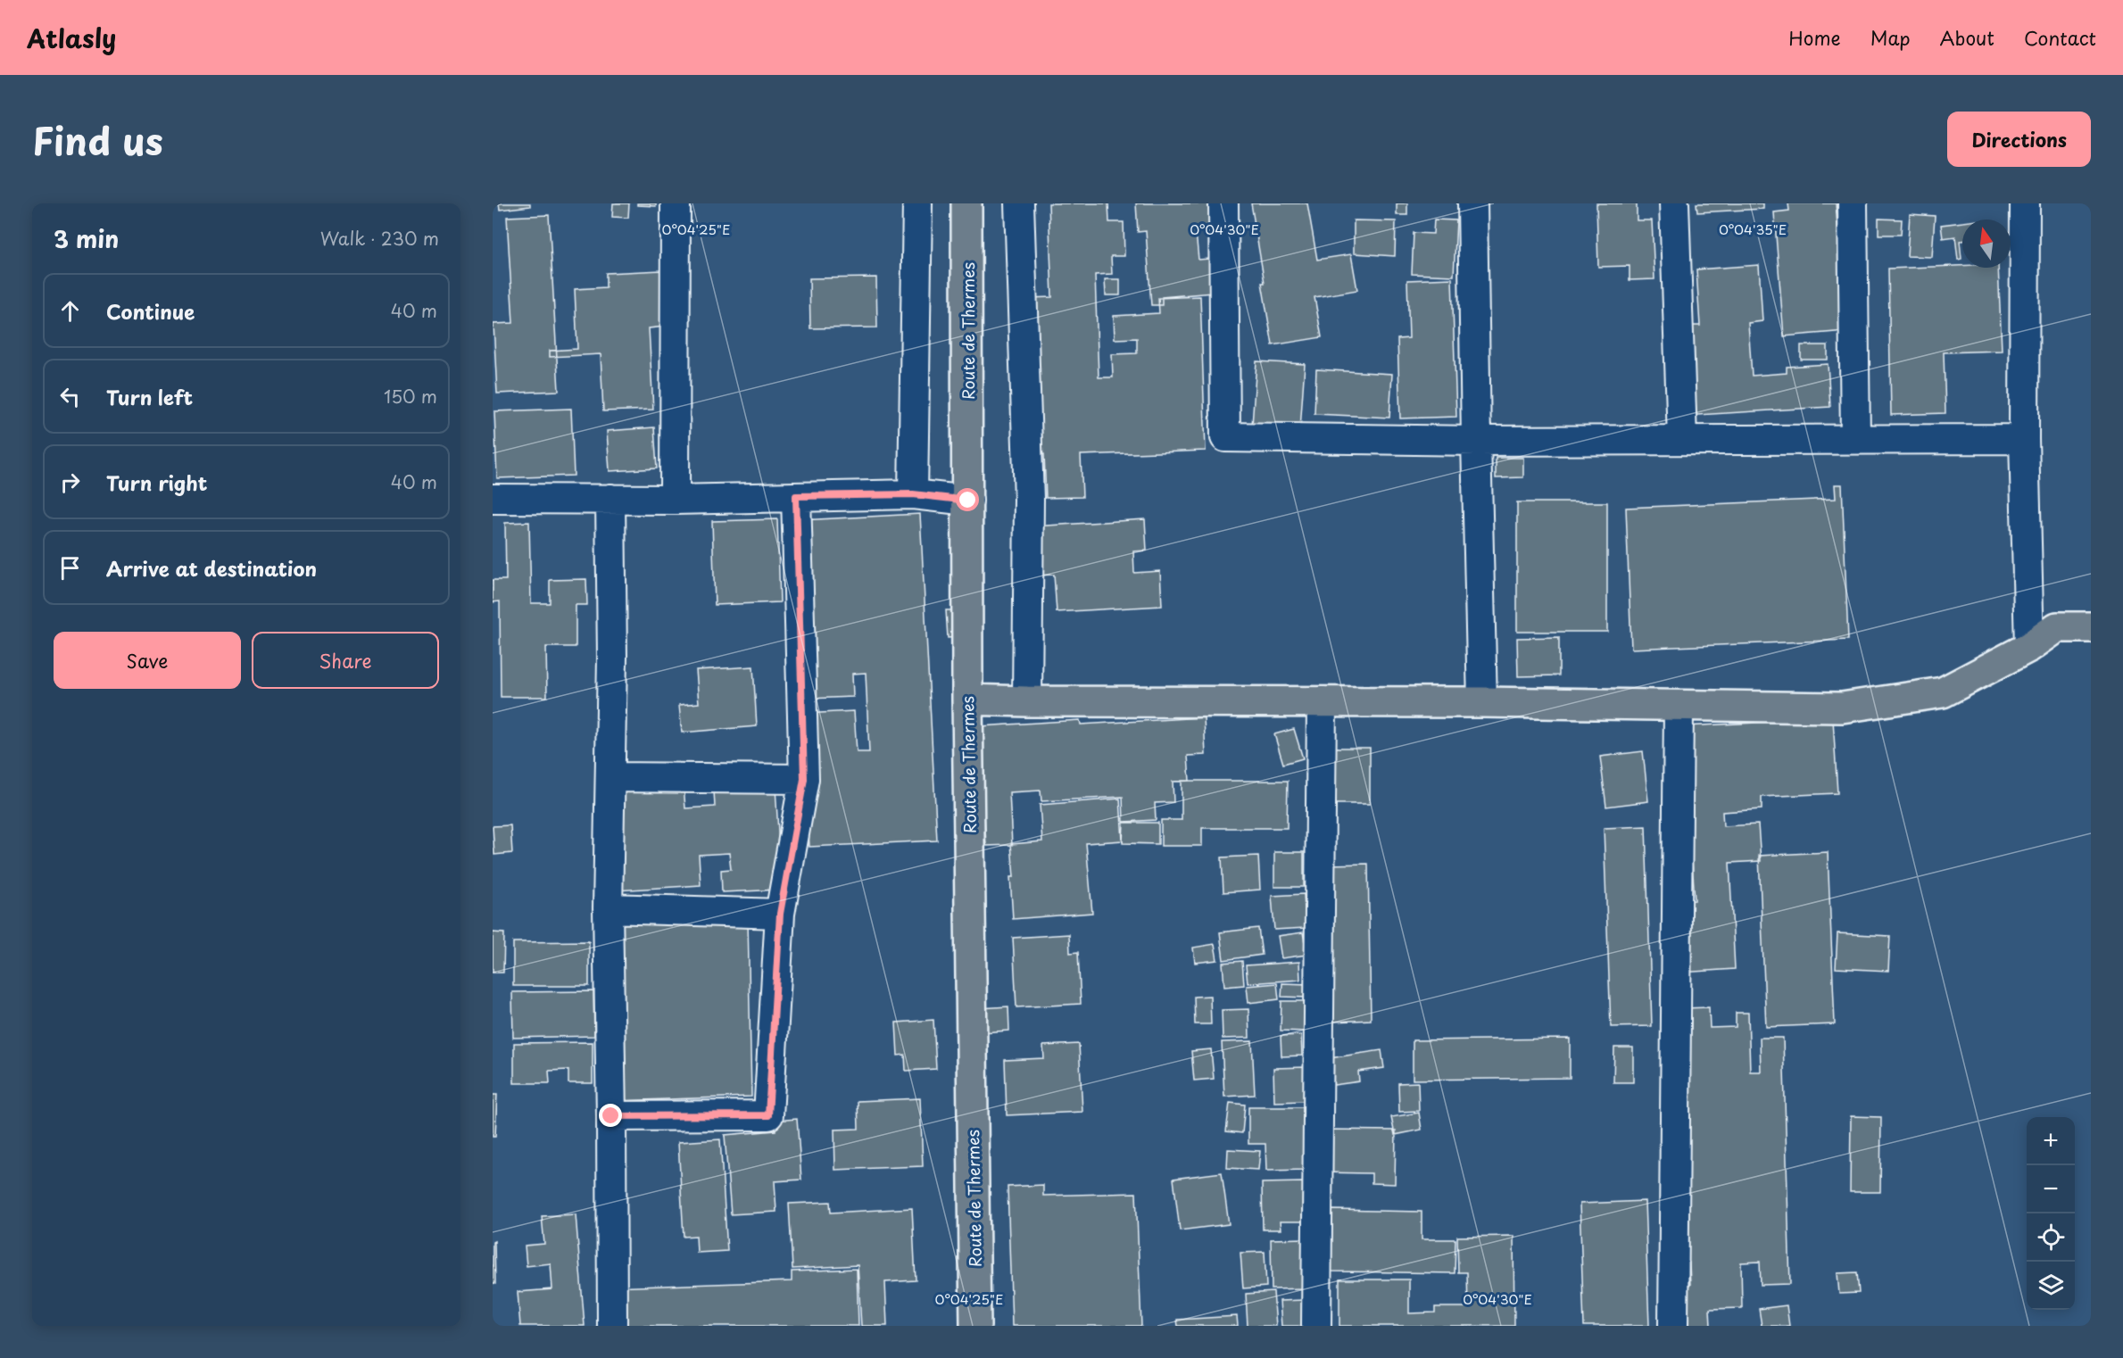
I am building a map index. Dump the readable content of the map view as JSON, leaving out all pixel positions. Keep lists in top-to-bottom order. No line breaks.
{"streets":{"main road":["Route de Thermes"]},"north":"top","page":{"header":"Atlasly","nav":["Home","Map","About","Contact"],"title":"Find us","buttons":["Directions",["Save","Share"]],"heading":["3 min","Walk · 230 m"],"list":[["Continue","40 m"],["Turn left","150 m"],["Turn right","40 m"],"Arrive at destination"],"map_buttons":["+","−"]},"coordinates":["0°04'25\"E","0°04'30\"E","0°04'35\"E"]}
